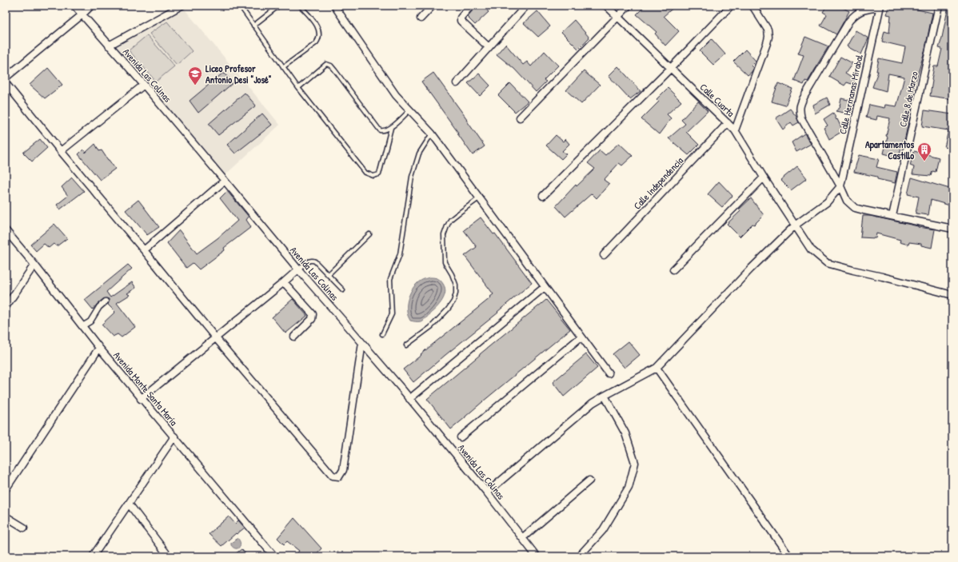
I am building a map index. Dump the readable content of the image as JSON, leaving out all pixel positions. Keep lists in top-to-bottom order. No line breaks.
{"streets":{"street":["Avenida Las Colinas","Calle Hermanas Mirabal","Calle 8 de Marzo","Calle Cuarta","Calle Independencia","Avenida Monte Santa María"]},"crossings":[["Calle Cuarta","Calle Independencia"]],"places":{"school or university":["Liceo Profesor Antonio Desi \"José\""],"building":["Apartamentos Castillo"]}}
